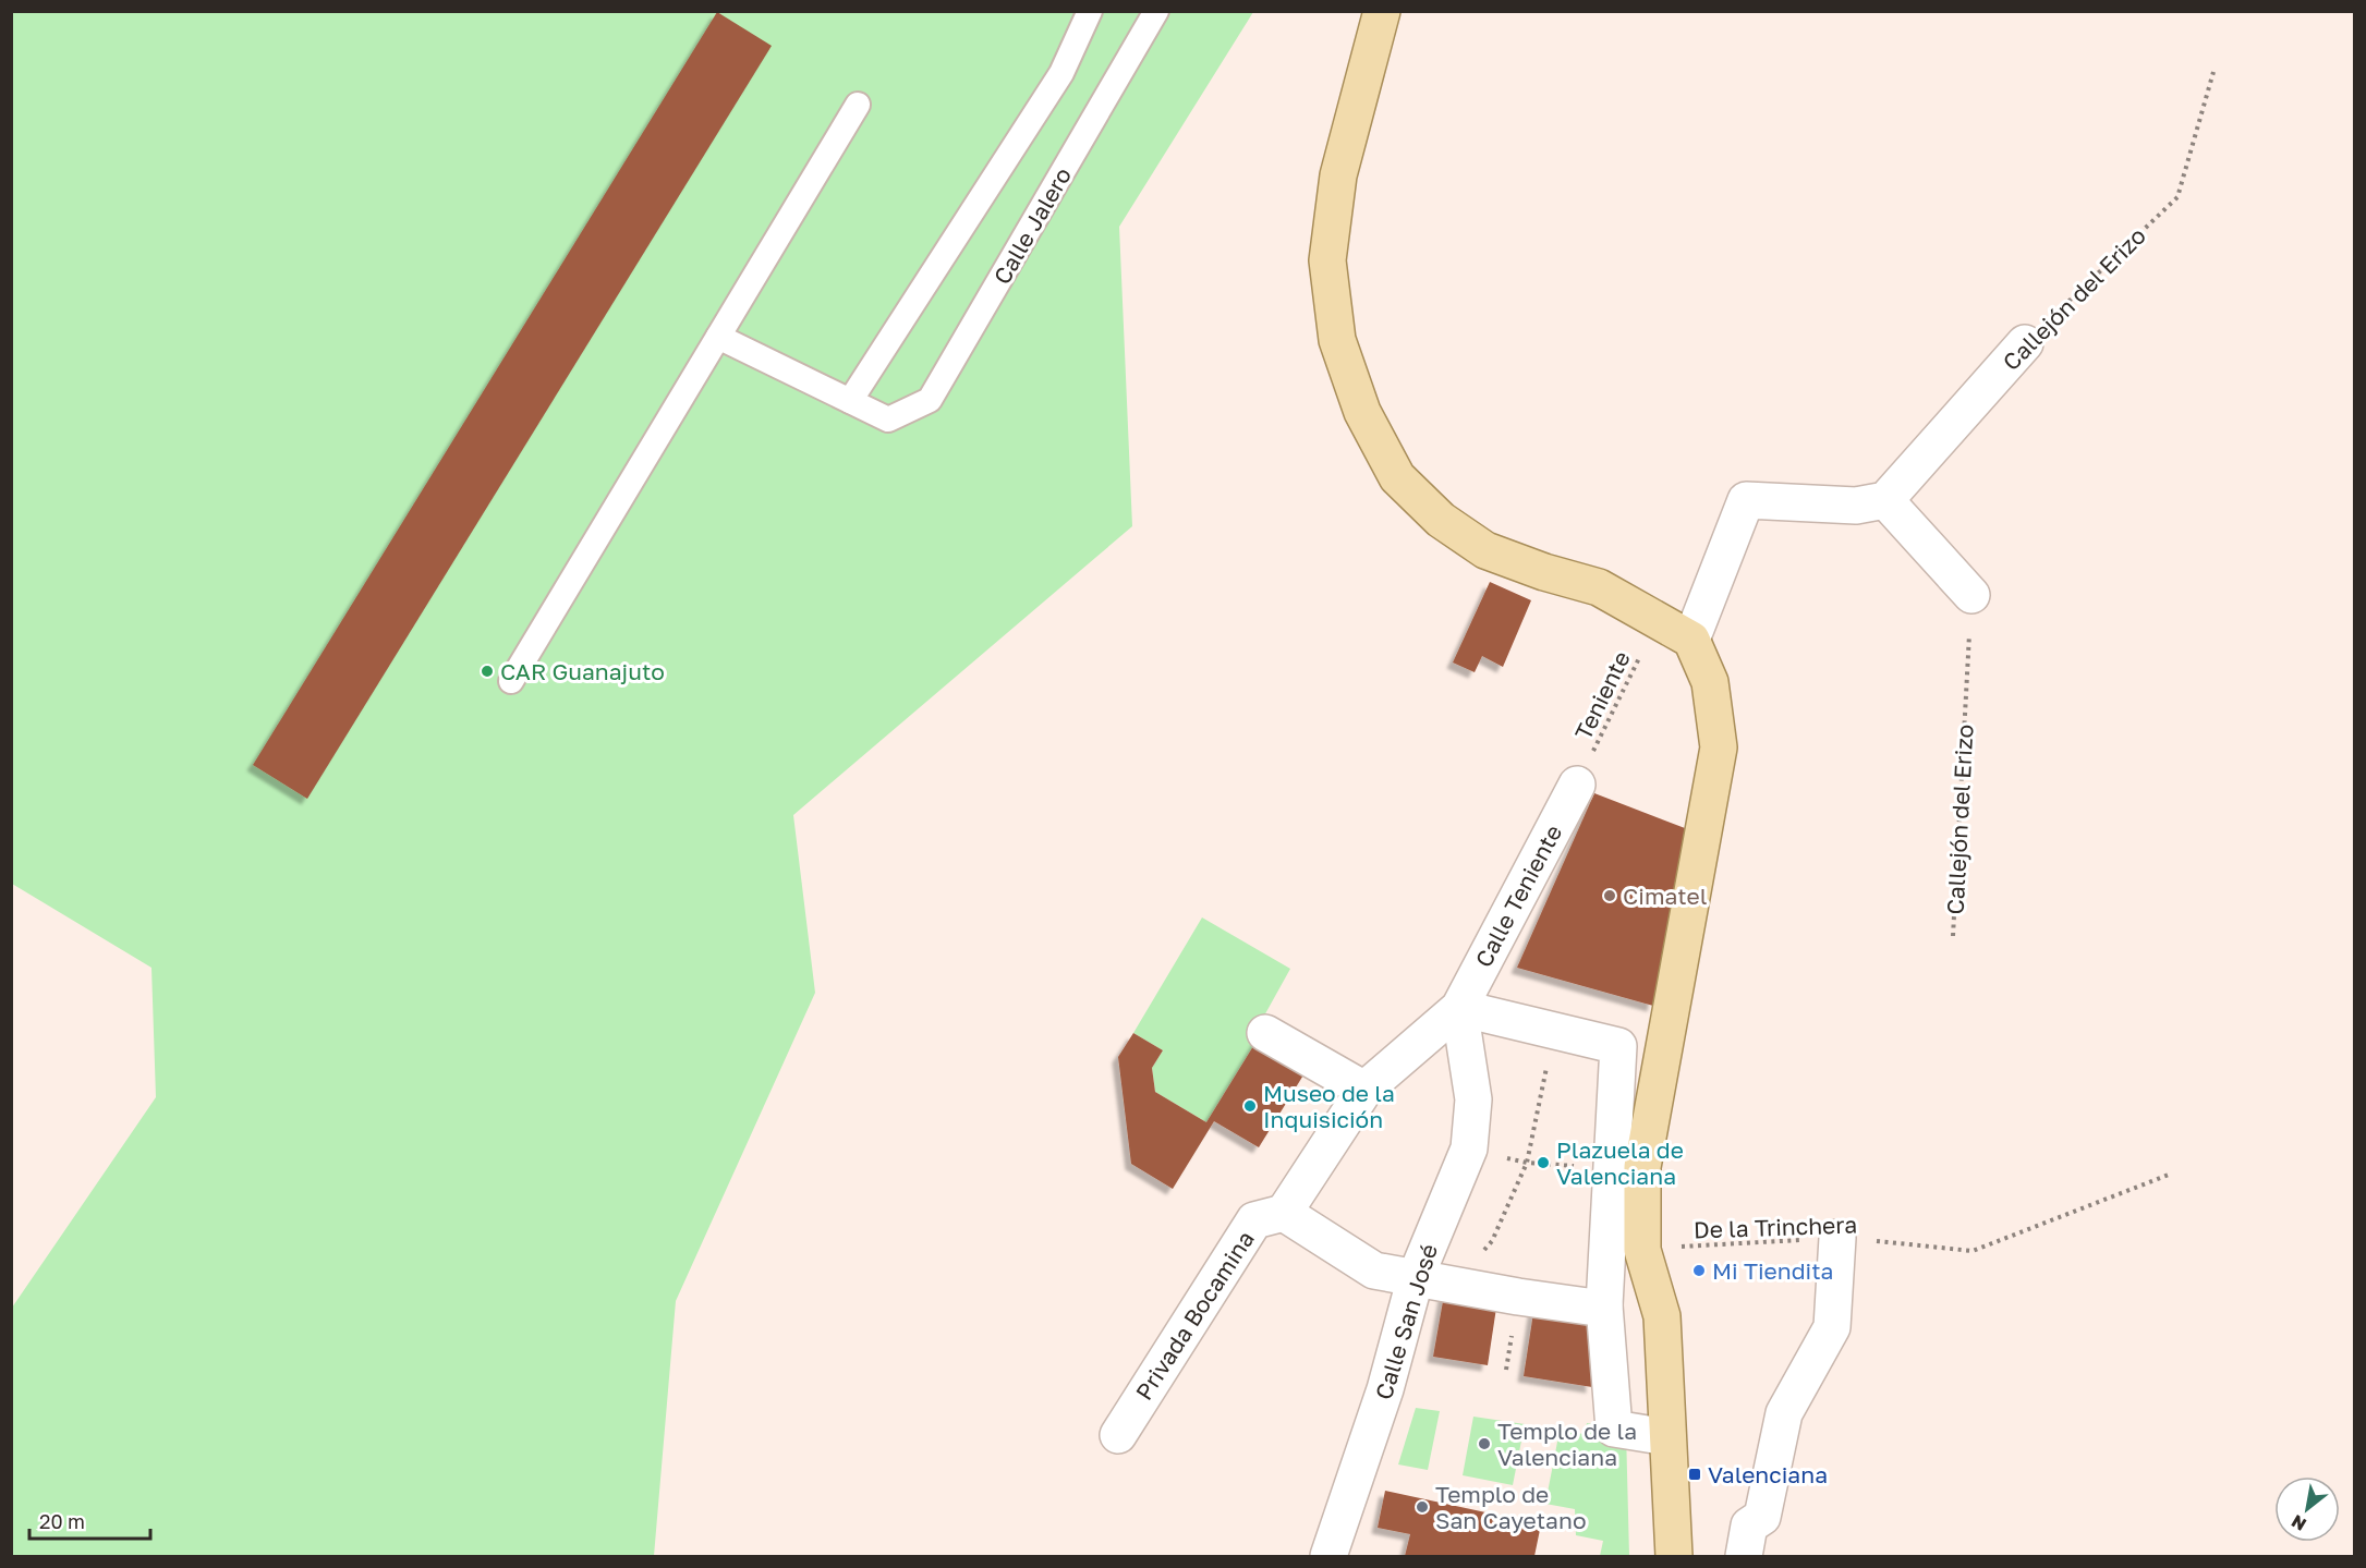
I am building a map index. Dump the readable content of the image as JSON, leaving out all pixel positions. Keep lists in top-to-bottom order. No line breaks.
{"streets":{"street":["Callejón del Erizo","Calle Teniente","Privada Bocamina","Calle San José"],"lane":["Calle Jalero"],"path":["Teniente","De la Trinchera"]},"crossings":[["Teniente","Calle Teniente"],["Calle Teniente","Calle San José"]],"places":{"other":["CAR Guanajuto","Cimatel","Museo de la Inquisición","Plazuela de Valenciana","Mi Tiendita","Templo de la Valenciana","Templo de San Cayetano"],"transit":["Valenciana"]},"scale_bar":"20 m","north":"bottom left"}
